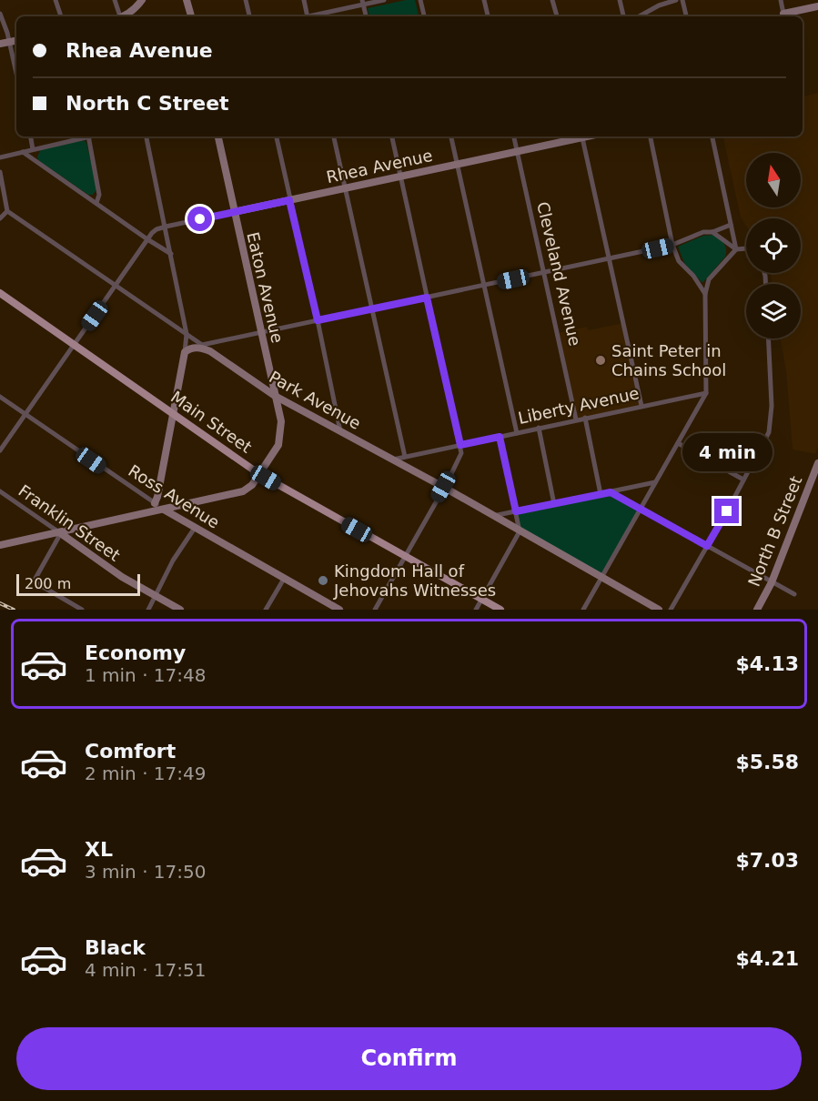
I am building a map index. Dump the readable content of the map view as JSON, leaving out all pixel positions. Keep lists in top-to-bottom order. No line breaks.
{"streets":{"main road":["Rhea Avenue","Eaton Avenue","Park Avenue","Main Street","Ross Avenue","Franklin Street","North B Street"],"street":["Cleveland Avenue","Liberty Avenue"]},"crossings":[["Rhea Avenue","Cleveland Avenue"],["Rhea Avenue","Eaton Avenue"],["Cleveland Avenue","Liberty Avenue"],["Eaton Avenue","Park Avenue"],["Eaton Avenue","Main Street"],["Eaton Avenue","Ross Avenue"],["Eaton Avenue","Franklin Street"],["Park Avenue","Liberty Avenue"]],"places":["Saint Peter in Chains School","Kingdom Hall of Jehovahs Witnesses"],"scale_bar":"200 m","north":"top","page":{"banner":["Rhea Avenue","North C Street"],"bubble":"4 min","scale":"200 m","list":[{"name":"Economy","note":"1 min · 17:48","value":"$4.13"},{"name":"Comfort","note":"2 min · 17:49","value":"$5.58"},{"name":"XL","note":"3 min · 17:50","value":"$7.03"},{"name":"Black","note":"4 min · 17:51","value":"$4.21"}],"buttons":"Confirm"}}
